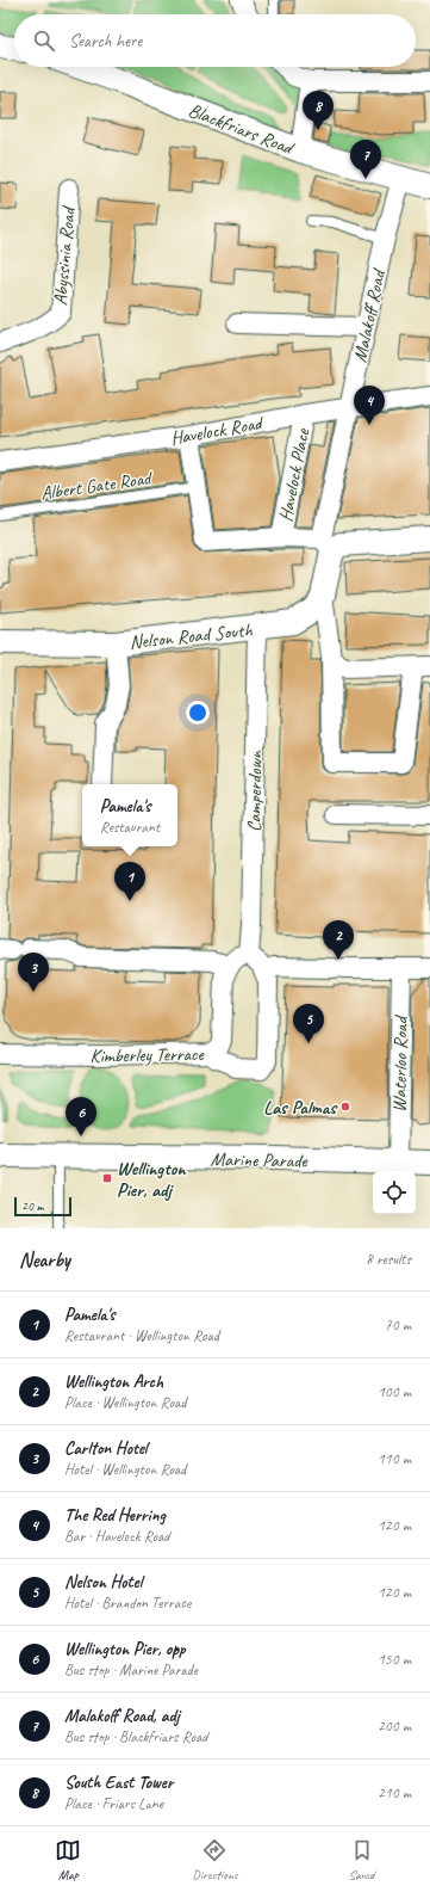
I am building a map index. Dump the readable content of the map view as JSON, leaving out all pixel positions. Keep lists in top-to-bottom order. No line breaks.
{"streets":{"street":["Blackfriars Road","Abyssinia Road","Malakoff Road","Havelock Road","Havelock Place","Nelson Road South","Camperdown","Kimberley Terrace","Waterloo Road","Marine Parade"],"lane":["Albert Gate Road"]},"crossings":[["Blackfriars Road","Malakoff Road"],["Malakoff Road","Havelock Road"],["Malakoff Road","Nelson Road South"],["Havelock Road","Havelock Place"],["Nelson Road South","Camperdown"],["Waterloo Road","Marine Parade"]],"places":{"other":["Las Palmas"],"transit":["Wellington Pier, adj"]},"scale_bar":"20 m","page":{"search":"Search here","pins":["8","7","4","1","2","3","5","6"],"popup":["Pamela's","Restaurant"],"scale":"20 m","heading":["Nearby","8 results"],"list":[{"mark":"1","name":"Pamela's","note":"Restaurant · Wellington Road","value":"70 m"},{"mark":"2","name":"Wellington Arch","note":"Place · Wellington Road","value":"100 m"},{"mark":"3","name":"Carlton Hotel","note":"Hotel · Wellington Road","value":"110 m"},{"mark":"4","name":"The Red Herring","note":"Bar · Havelock Road","value":"120 m"},{"mark":"5","name":"Nelson Hotel","note":"Hotel · Brandon Terrace","value":"120 m"},{"mark":"6","name":"Wellington Pier, opp","note":"Bus stop · Marine Parade","value":"150 m"},{"mark":"7","name":"Malakoff Road, adj","note":"Bus stop · Blackfriars Road","value":"200 m"},{"mark":"8","name":"South East Tower","note":"Place · Friars Lane","value":"210 m"}],"nav":["Map","Directions","Saved"]}}
